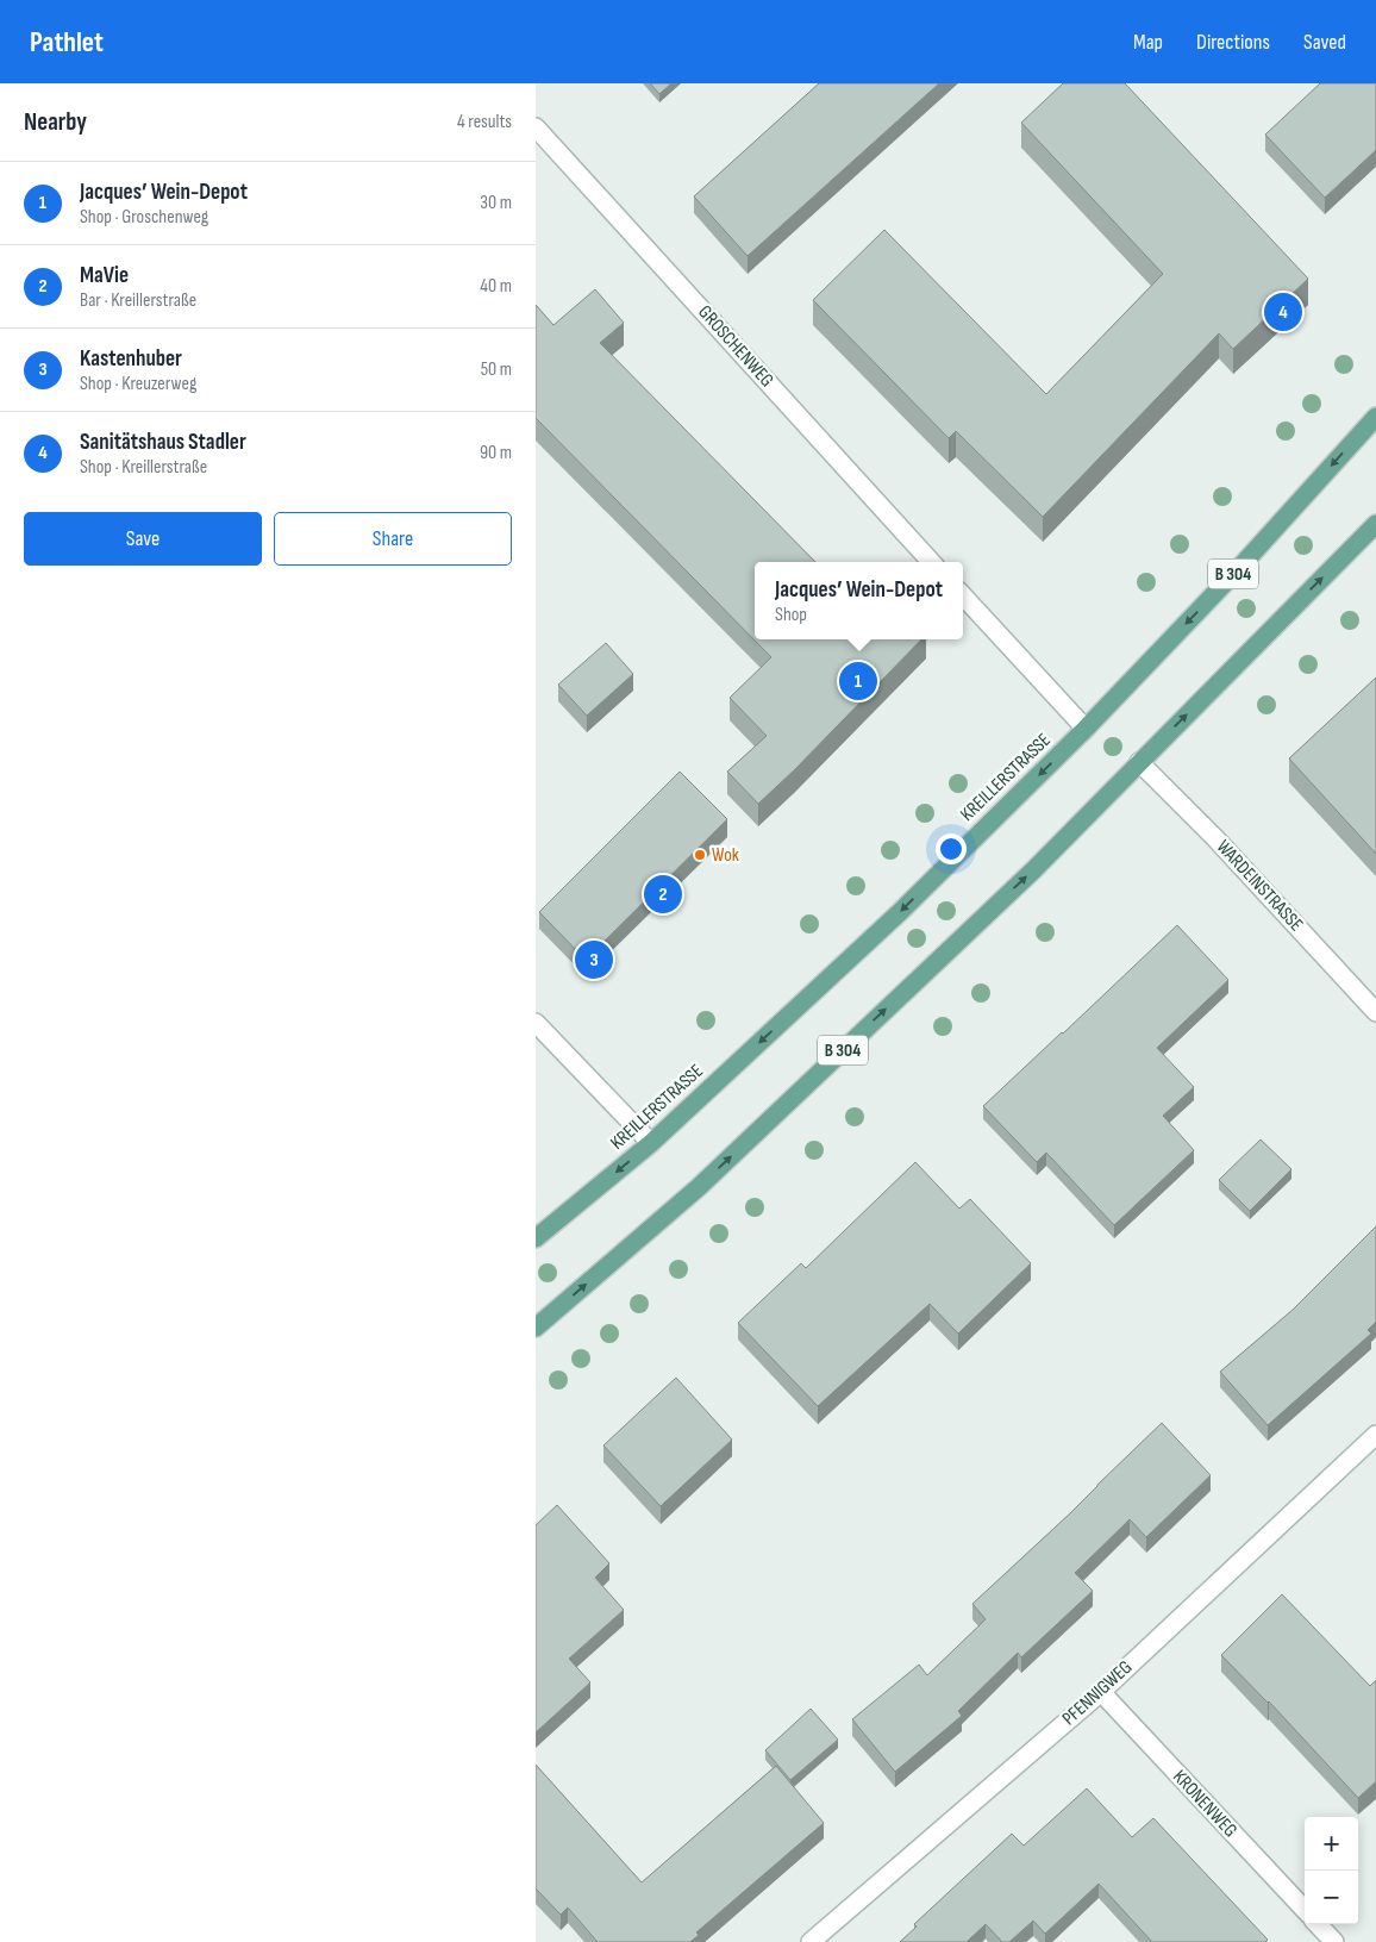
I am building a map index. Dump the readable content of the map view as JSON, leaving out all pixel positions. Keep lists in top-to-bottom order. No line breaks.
{"streets":{"main road":["B 304","KREILLERSTRASSE"],"street":["GROSCHENWEG","WARDEINSTRASSE","PFENNIGWEG","KRONENWEG"]},"crossings":[["B 304","WARDEINSTRASSE"],["PFENNIGWEG","KRONENWEG"]],"places":["Wok"],"page":{"header":"Pathlet","nav":["Map","Directions","Saved"],"heading":["Nearby","4 results"],"list":[{"mark":"1","name":"Jacques’ Wein-Depot","note":"Shop · Groschenweg","value":"30 m"},{"mark":"2","name":"MaVie","note":"Bar · Kreillerstraße","value":"40 m"},{"mark":"3","name":"Kastenhuber","note":"Shop · Kreuzerweg","value":"50 m"},{"mark":"4","name":"Sanitätshaus Stadler","note":"Shop · Kreillerstraße","value":"90 m"}],"pins":["4","1","2","3"],"buttons":["Save","Share"],"popup":["Jacques’ Wein-Depot","Shop"],"map_buttons":["+","−"]}}
